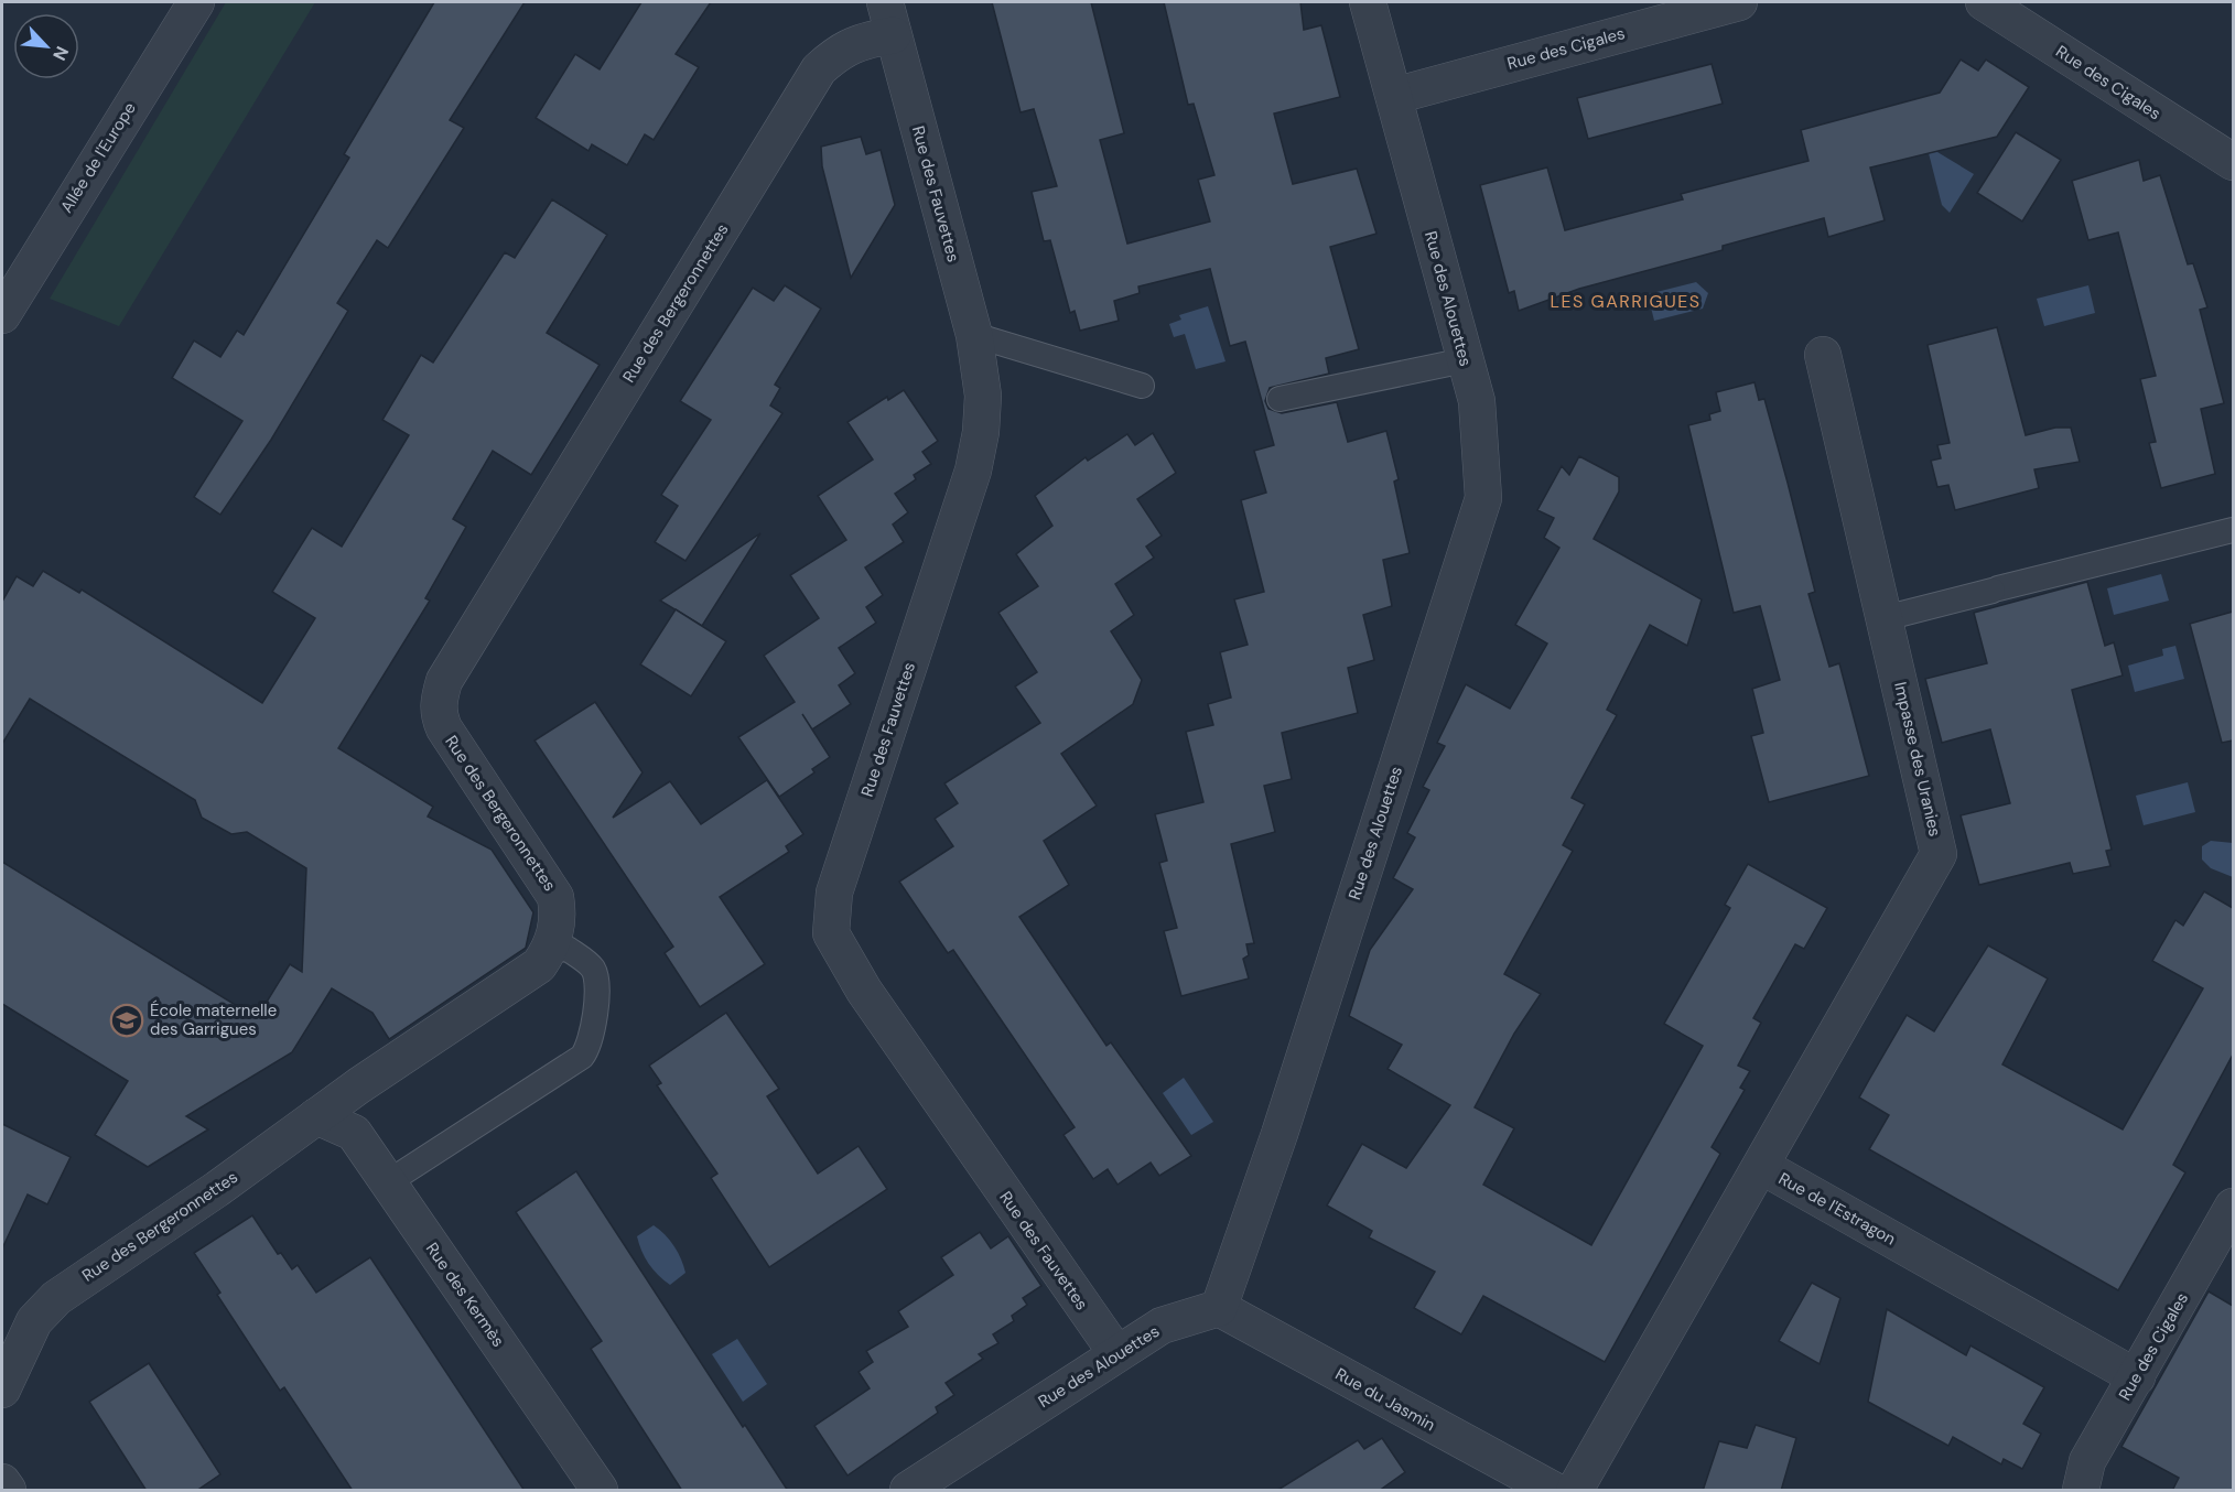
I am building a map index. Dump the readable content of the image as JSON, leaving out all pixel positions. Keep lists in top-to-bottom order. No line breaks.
{"streets":{"street":["Rue des Cigales","Allée de l'Europe","Rue des Fauvettes","Rue des Alouettes","Rue des Bergeronnettes","Impasse des Uranies","Rue de l'Estragon","Rue des Kermès","Rue du Jasmin"]},"crossings":[["Rue des Cigales","Rue des Alouettes"],["Rue des Cigales","Rue de l'Estragon"],["Rue des Fauvettes","Rue des Alouettes"],["Rue des Fauvettes","Rue des Bergeronnettes"],["Rue des Alouettes","Rue du Jasmin"],["Rue des Bergeronnettes","Rue des Kermès"],["Impasse des Uranies","Rue de l'Estragon"]],"districts":["LES GARRIGUES"],"places":{"school or university":["École maternelle des Garrigues"]},"north":"bottom right"}
